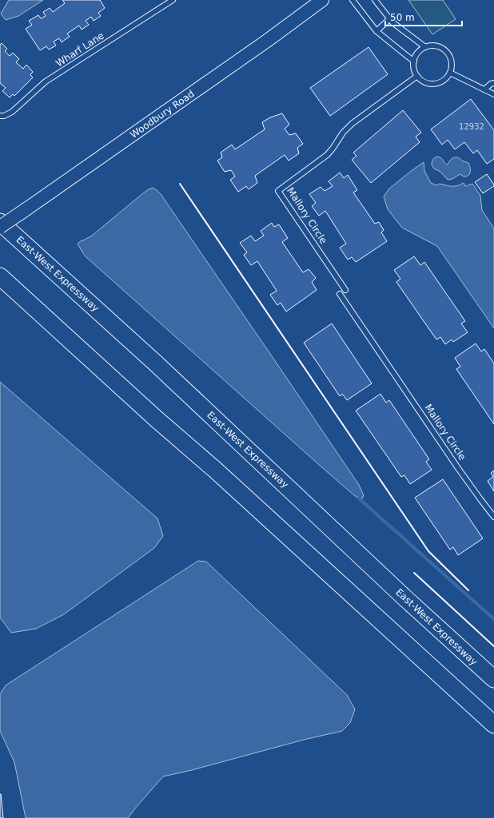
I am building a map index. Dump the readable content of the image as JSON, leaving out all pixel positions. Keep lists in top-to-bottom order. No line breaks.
{"streets":{"highway":["East-West Expressway"],"street":["Woodbury Road"],"lane":["Wharf Lane","Mallory Circle"]},"house_numbers":["12932"],"scale_bar":"50 m"}
